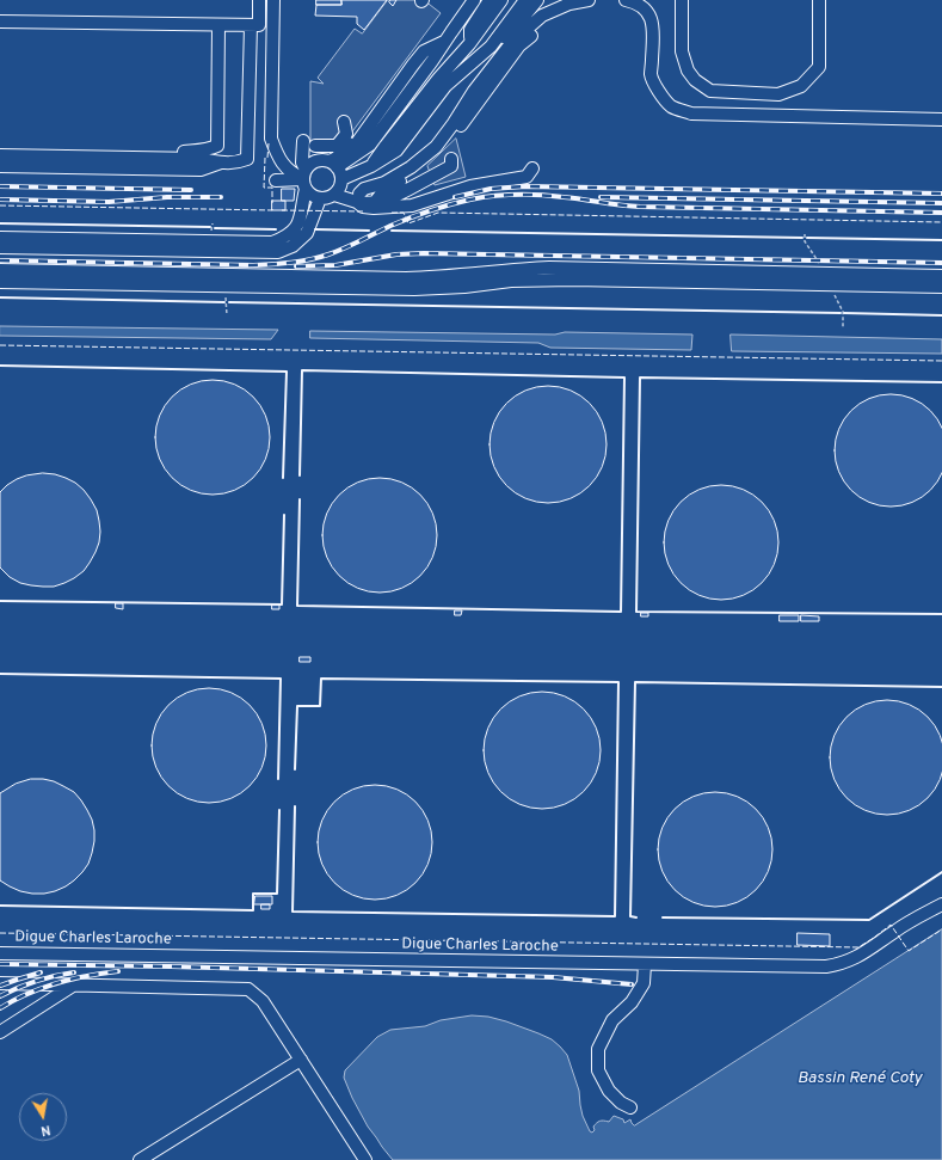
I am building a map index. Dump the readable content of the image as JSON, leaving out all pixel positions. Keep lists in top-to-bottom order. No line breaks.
{"streets":{"street":["Digue Charles Laroche"]},"water":["Bassin René Coty"],"north":"bottom"}
